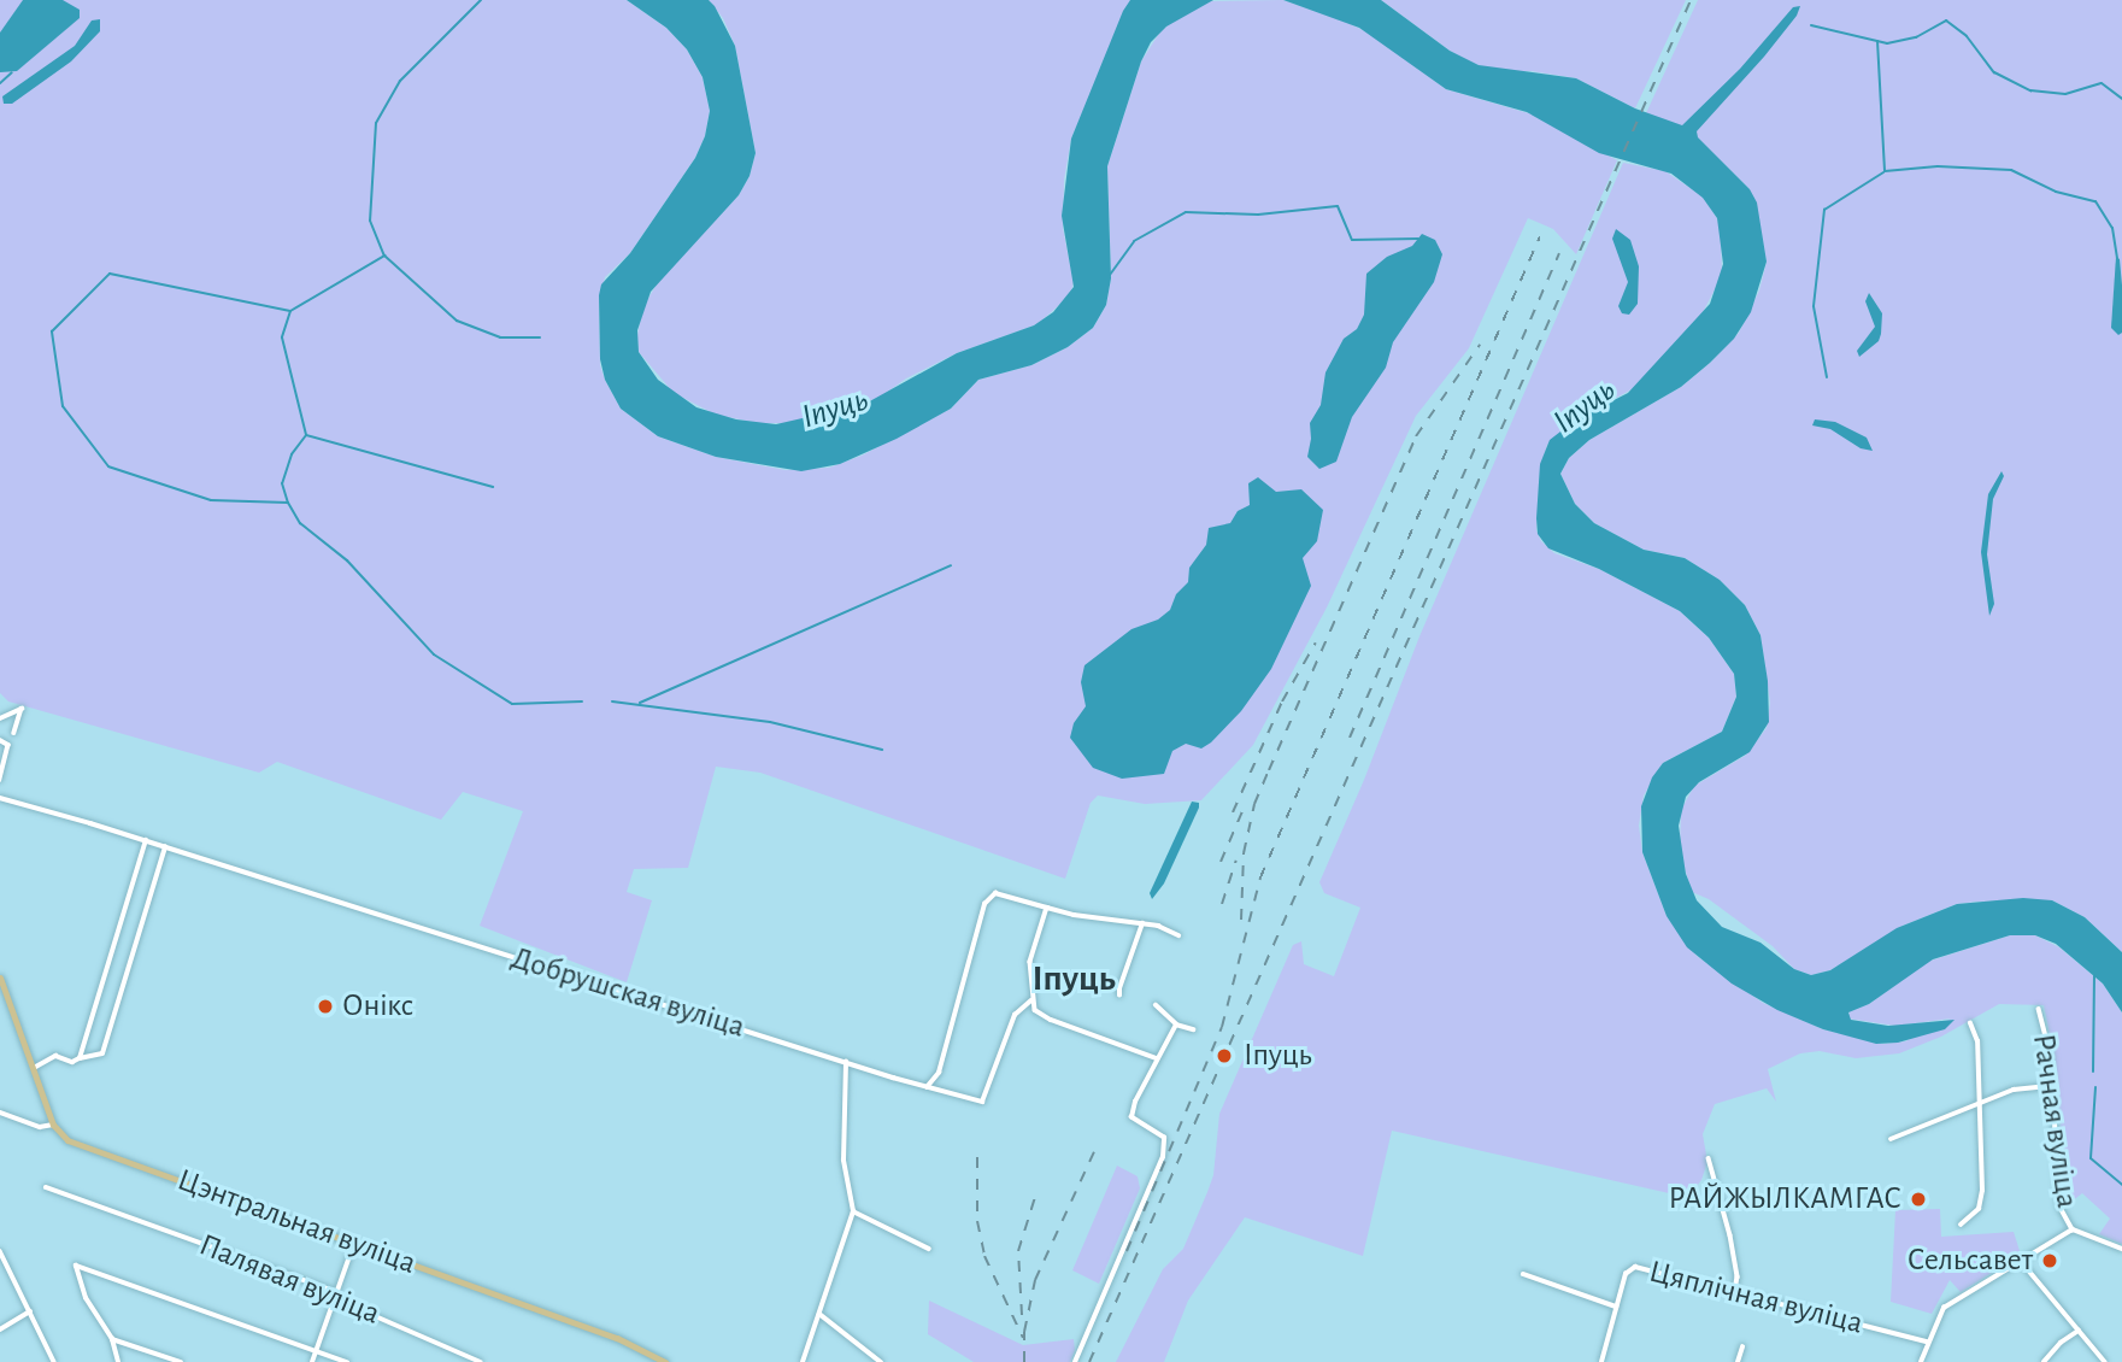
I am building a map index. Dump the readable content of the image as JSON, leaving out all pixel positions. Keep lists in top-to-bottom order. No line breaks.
{"streets":{"main road":["Цэнтральная вуліца"],"street":["Добрушская вуліца","Рачная вуліца","Палявая вуліца","Цяплічная вуліца"]},"districts":["Іпуць"],"water":["Іпуць"],"places":["Онікс","Іпуць","РАЙЖЫЛКАМГАС","Сельсавет"]}
